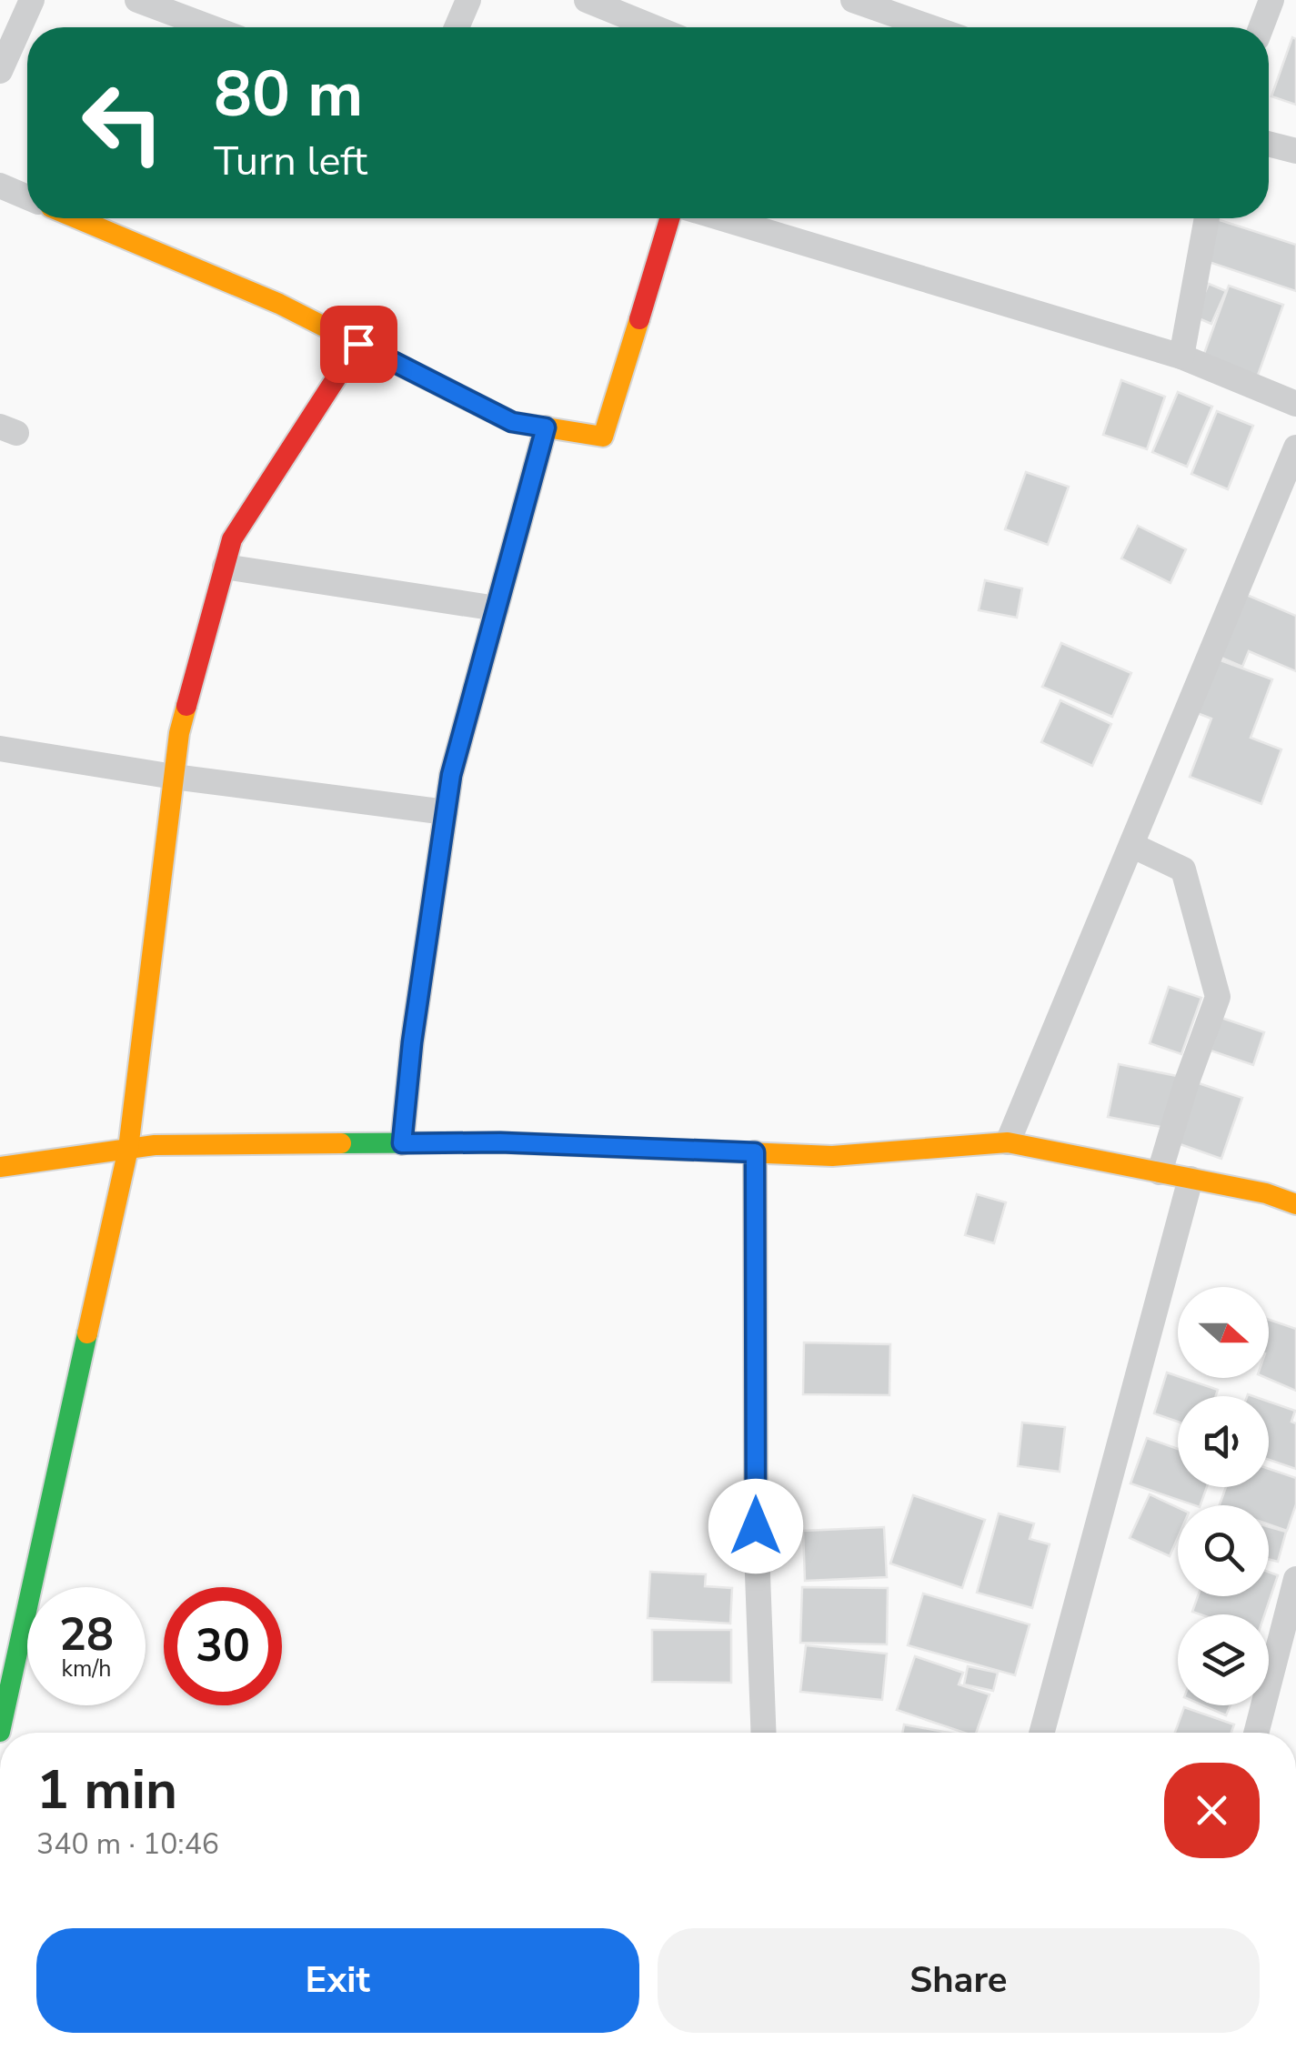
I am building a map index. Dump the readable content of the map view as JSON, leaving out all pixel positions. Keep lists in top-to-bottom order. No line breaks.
{"north":"right","page":{"turn":["80 m","Turn left"],"speed":"28 km/h","limit":"30","heading":["1 min","340 m · 10:46"],"buttons":["Exit","Share"]}}
